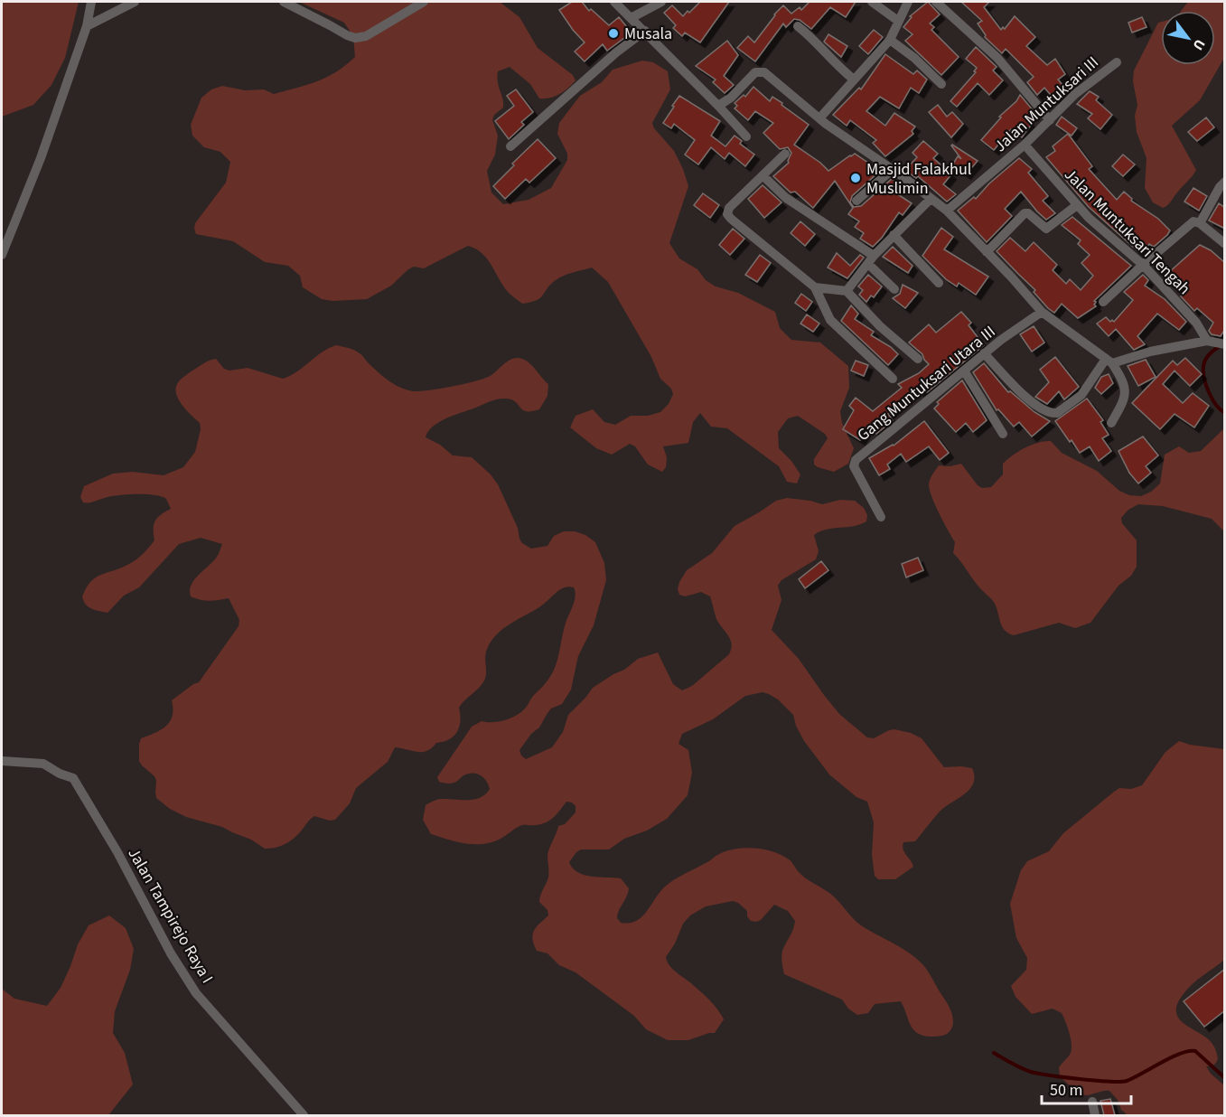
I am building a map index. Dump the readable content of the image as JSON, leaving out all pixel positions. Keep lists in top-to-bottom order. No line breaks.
{"streets":{"street":["Jalan Muntuksari III","Jalan Muntuksari Tengah","Gang Muntuksari Utara III","Jalan Tampirejo Raya I"]},"crossings":[["Jalan Muntuksari III","Jalan Muntuksari Tengah"]],"places":["Musala","Masjid Falakhul Muslimin"],"scale_bar":"50 m","north":"bottom right"}
